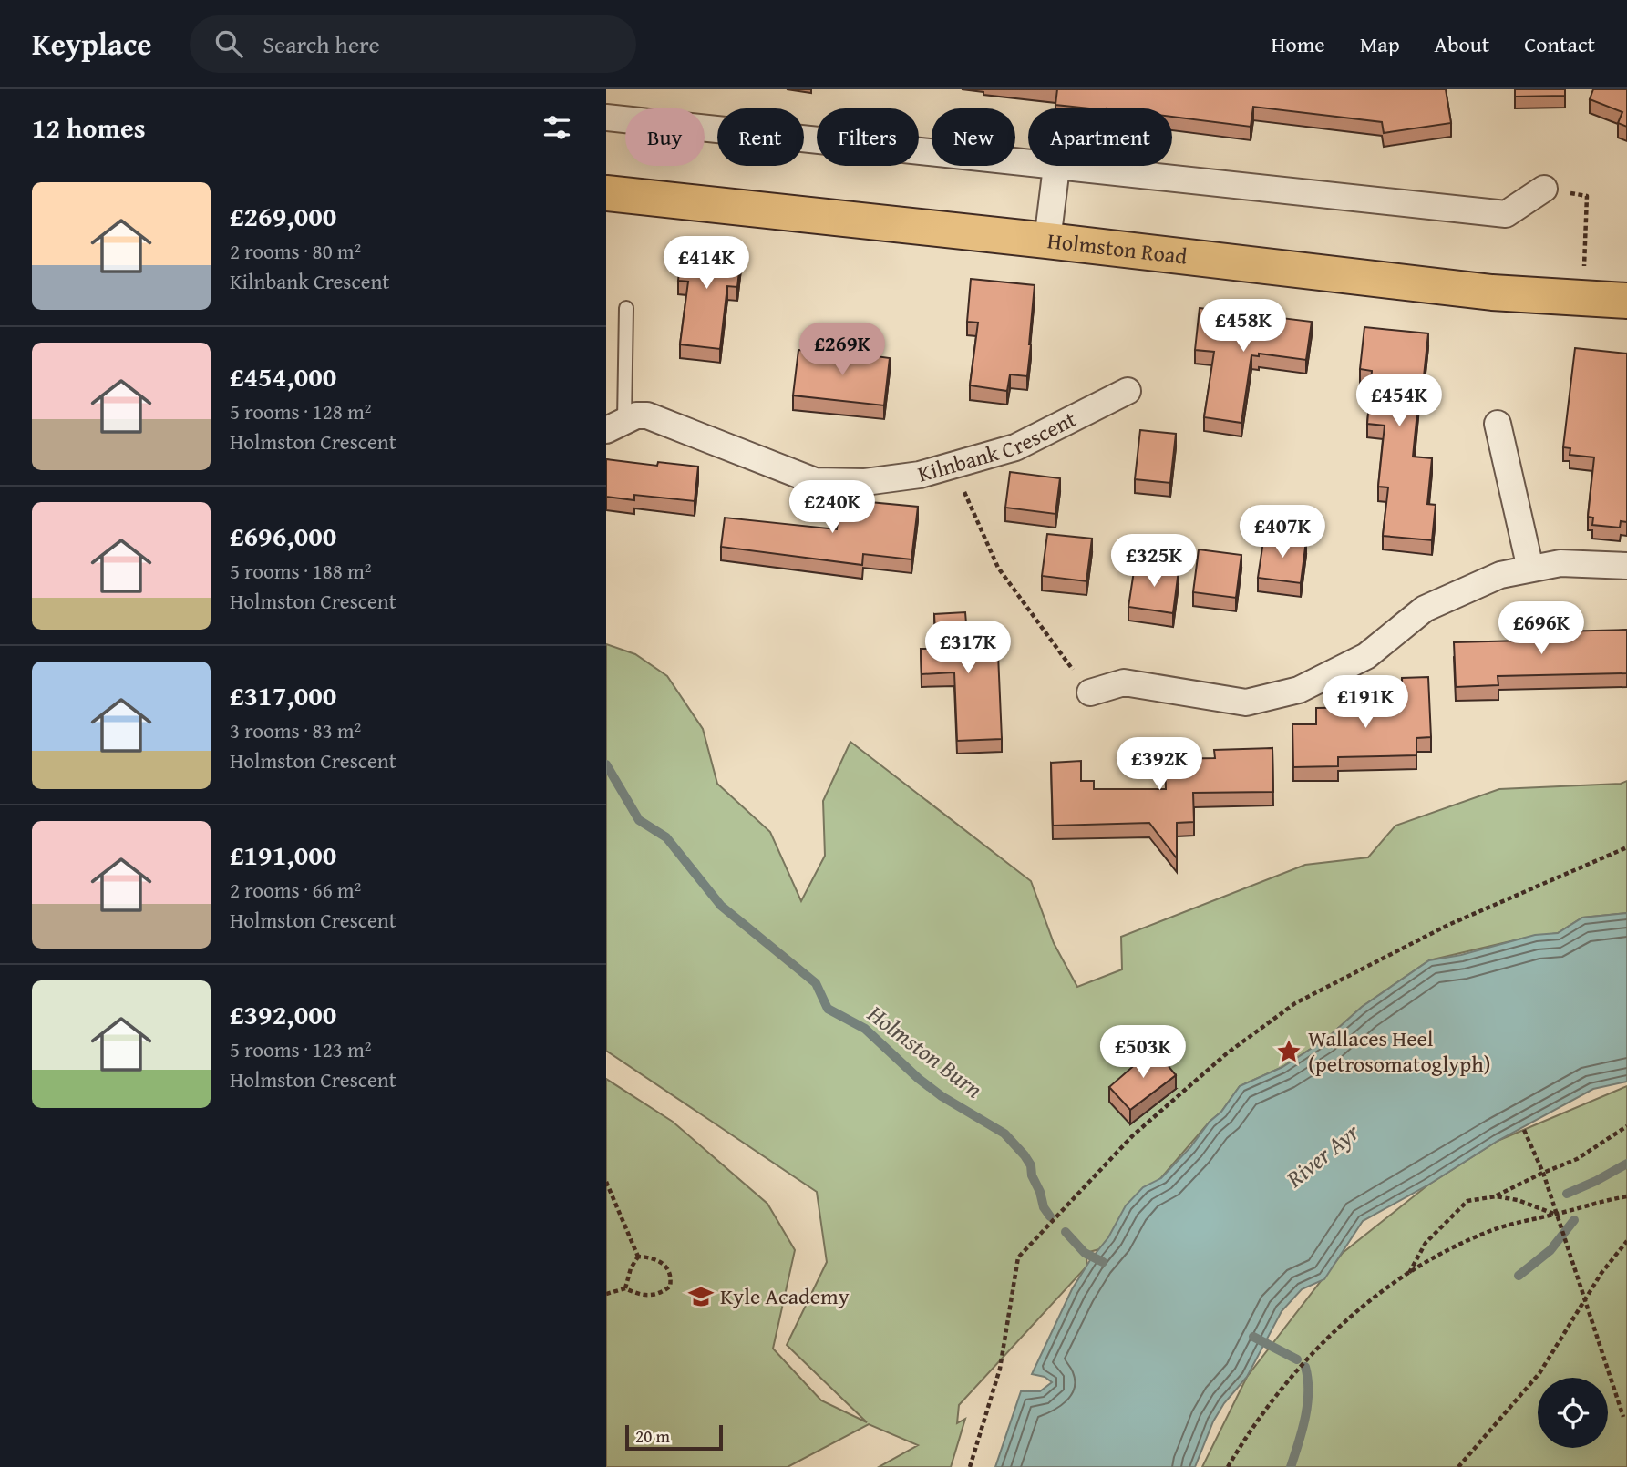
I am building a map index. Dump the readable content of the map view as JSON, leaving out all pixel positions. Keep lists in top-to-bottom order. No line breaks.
{"streets":{"main road":["Holmston Road"],"street":["Kilnbank Crescent"]},"water":["Holmston Burn","River Ayr"],"places":{"place":["Wallaces Heel (petrosomatoglyph)"],"school or university":["Kyle Academy"]},"scale_bar":"20 m","page":{"header":"Keyplace","search":"Search here","nav":["Home","Map","About","Contact"],"heading":"12 homes","chip":["Buy","Rent","Filters","New","Apartment"],"list":[{"name":"£269,000","note":"2 rooms · 80 m² · Kilnbank Crescent"},{"name":"£454,000","note":"5 rooms · 128 m² · Holmston Crescent"},{"name":"£696,000","note":"5 rooms · 188 m² · Holmston Crescent"},{"name":"£317,000","note":"3 rooms · 83 m² · Holmston Crescent"},{"name":"£191,000","note":"2 rooms · 66 m² · Holmston Crescent"},{"name":"£392,000","note":"5 rooms · 123 m² · Holmston Crescent"}],"price":["£414K","£458K","£269K","£454K","£240K","£407K","£325K","£696K","£317K","£191K","£392K","£503K"],"scale":"20 m"}}
